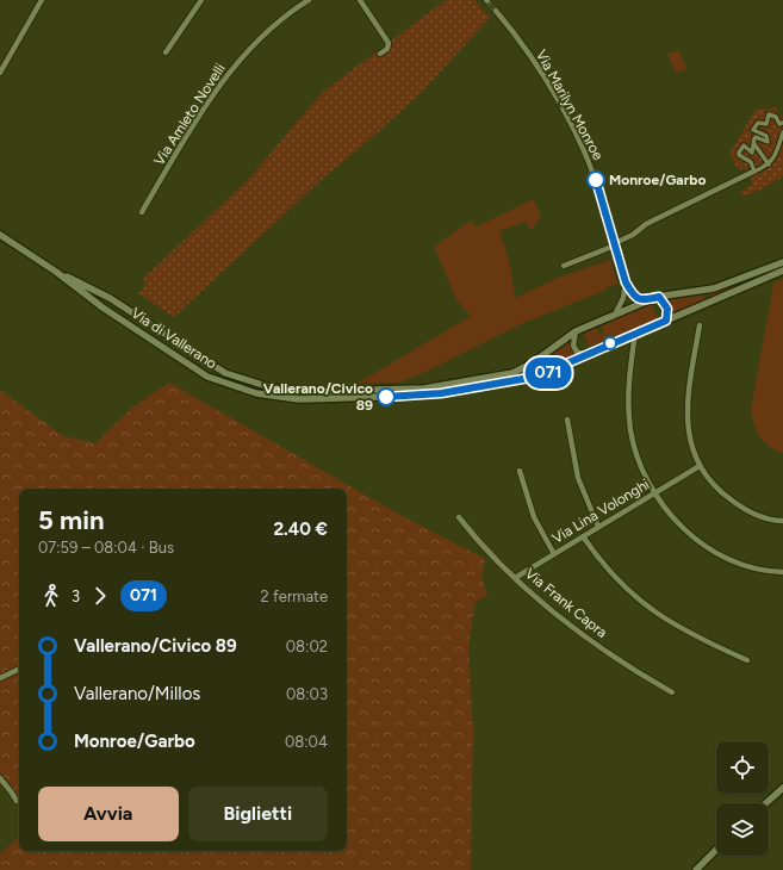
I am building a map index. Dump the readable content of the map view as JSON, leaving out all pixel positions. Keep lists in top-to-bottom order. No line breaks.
{"streets":{"street":["Via Marilyn Monroe","Via Amleto Novelli","Via di Vallerano","Via Lina Volonghi","Via Frank Capra"]},"crossings":[["Via Marilyn Monroe","Via di Vallerano"],["Via Lina Volonghi","Via Frank Capra"]],"places":["Monroe/Garbo","Vallerano/Civico 89"],"lines":["bus line 071"],"page":{"on_map":"071","heading":["5 min","07:59 – 08:04 · Bus","2.40 €"],"legs":["3","071","2 fermate"],"list":[{"name":"Vallerano/Civico 89","value":"08:02"},{"name":"Vallerano/Millos","value":"08:03"},{"name":"Monroe/Garbo","value":"08:04"}],"buttons":["Avvia","Biglietti"]}}
